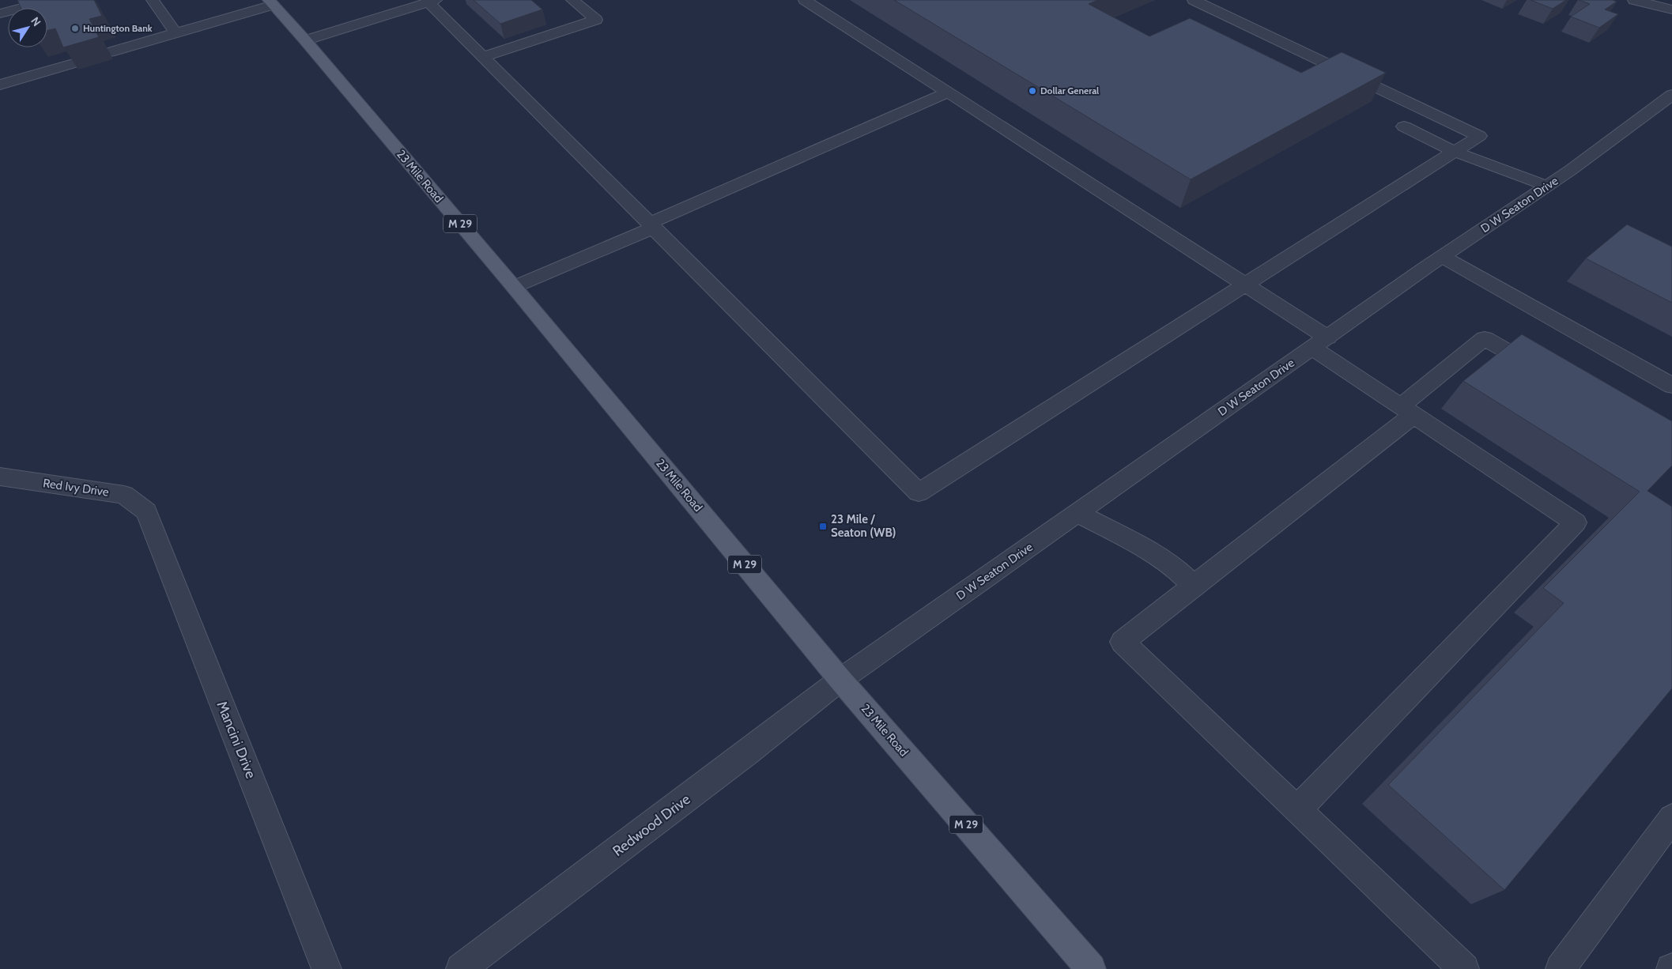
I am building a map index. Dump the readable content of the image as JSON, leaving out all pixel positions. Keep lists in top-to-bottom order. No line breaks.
{"streets":{"main road":["23 Mile Road","M 29"],"street":["D W Seaton Drive","Red Ivy Drive","Mancini Drive","Redwood Drive"]},"crossings":[["23 Mile Road","D W Seaton Drive"],["23 Mile Road","Redwood Drive"],["D W Seaton Drive","Redwood Drive"],["Red Ivy Drive","Mancini Drive"]],"places":{"other":["Huntington Bank","Dollar General"],"transit":["23 Mile / Seaton (WB)"]},"north":"top right"}
